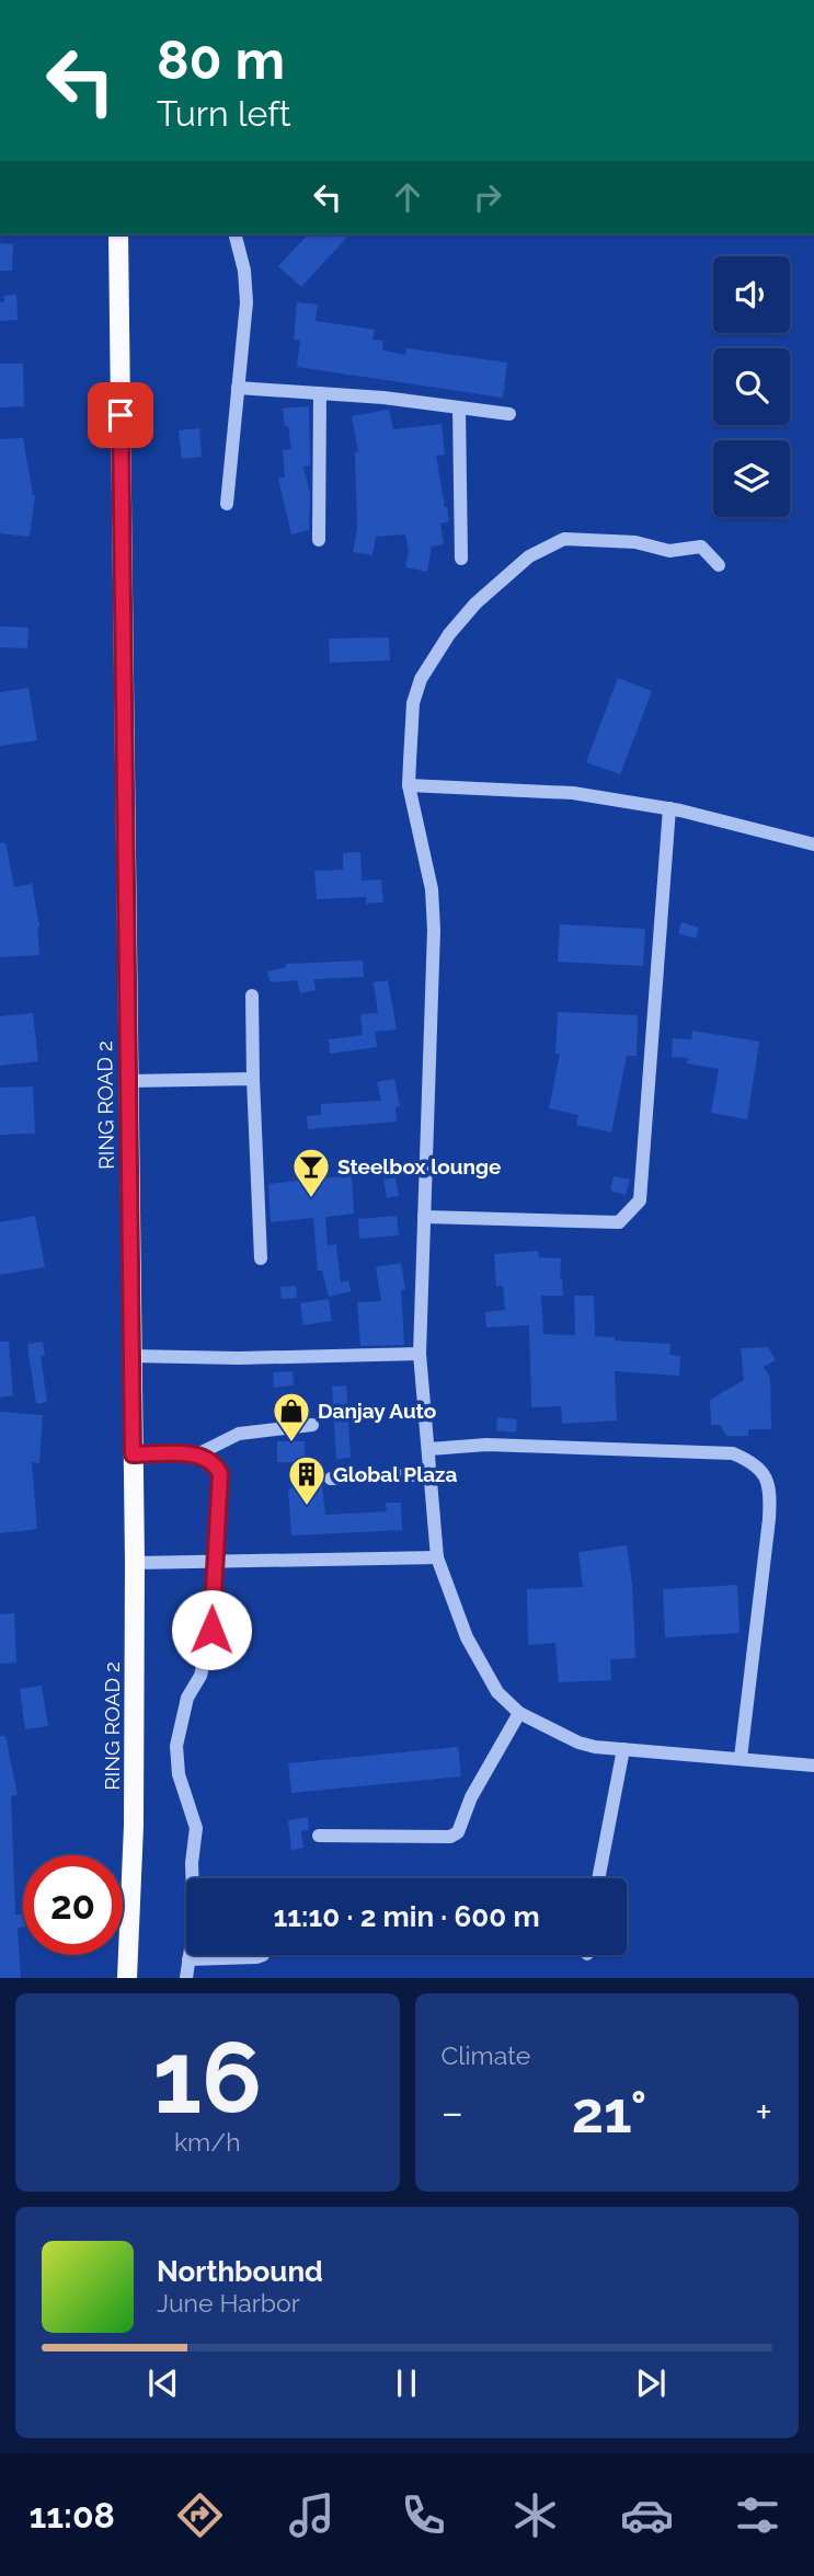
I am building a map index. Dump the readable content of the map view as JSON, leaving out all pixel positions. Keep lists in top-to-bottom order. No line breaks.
{"streets":{"main road":["RING ROAD 2"]},"places":{"bar":["Steelbox lounge"],"shop":["Danjay Auto"],"building":["Global Plaza"]},"page":{"turn":["80 m","Turn left"],"limit":"20","trip":"11:10 · 2 min · 600 m","tile":[["16","km/h"],"Climate"],"heat":["−","21°","+"],"song":["Northbound","June Harbor"],"tabs":"11:08"}}
